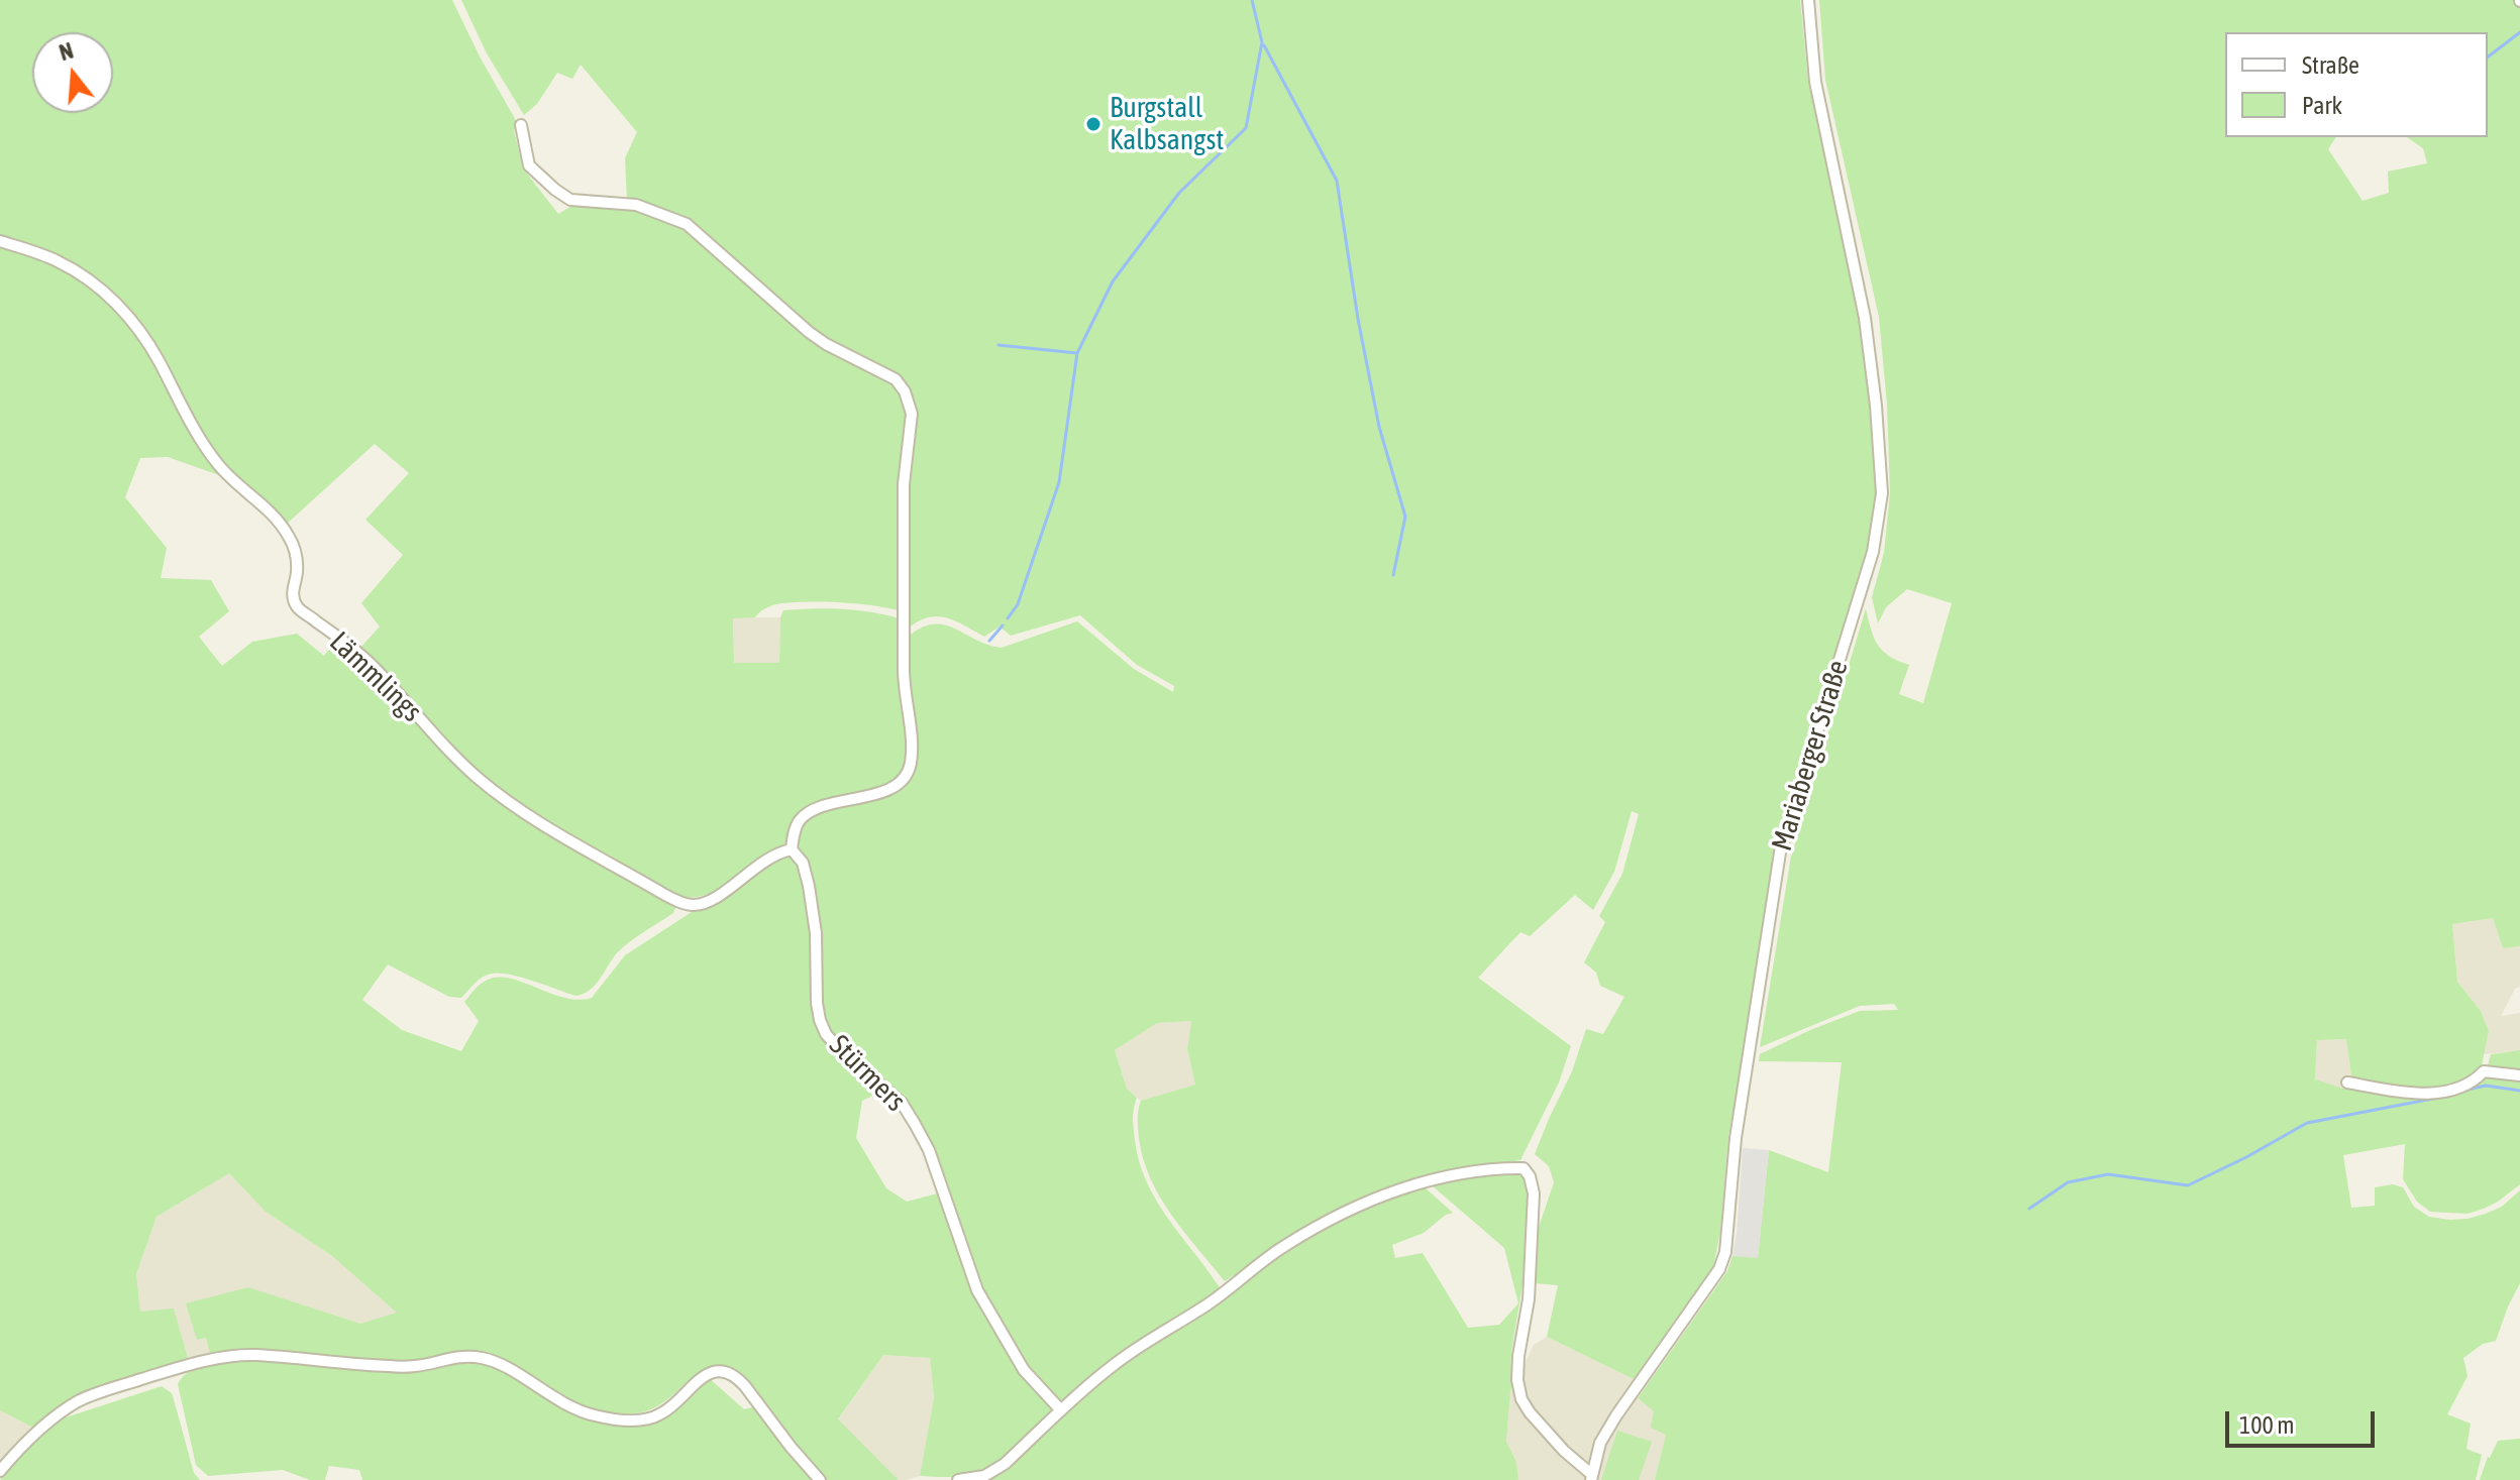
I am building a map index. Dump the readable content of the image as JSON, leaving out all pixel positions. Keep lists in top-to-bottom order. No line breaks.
{"streets":{"street":["Lämmlings","Mariaberger Straße","Stürmers"]},"crossings":[["Lämmlings","Stürmers"]],"places":["Burgstall Kalbsangst"],"legend":["Straße","Park"],"scale_bar":"100 m","north":"top"}
